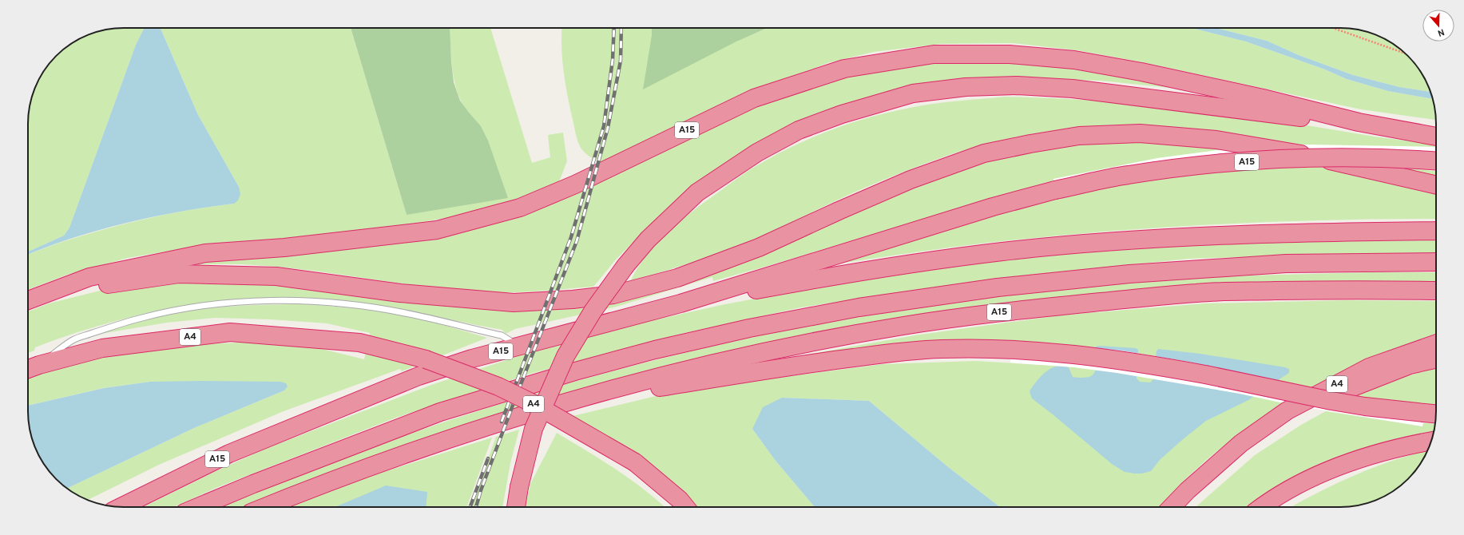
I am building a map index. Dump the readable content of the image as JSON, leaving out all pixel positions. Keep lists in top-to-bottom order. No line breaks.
{"streets":{"highway":["A15","A4"]},"north":"bottom"}
